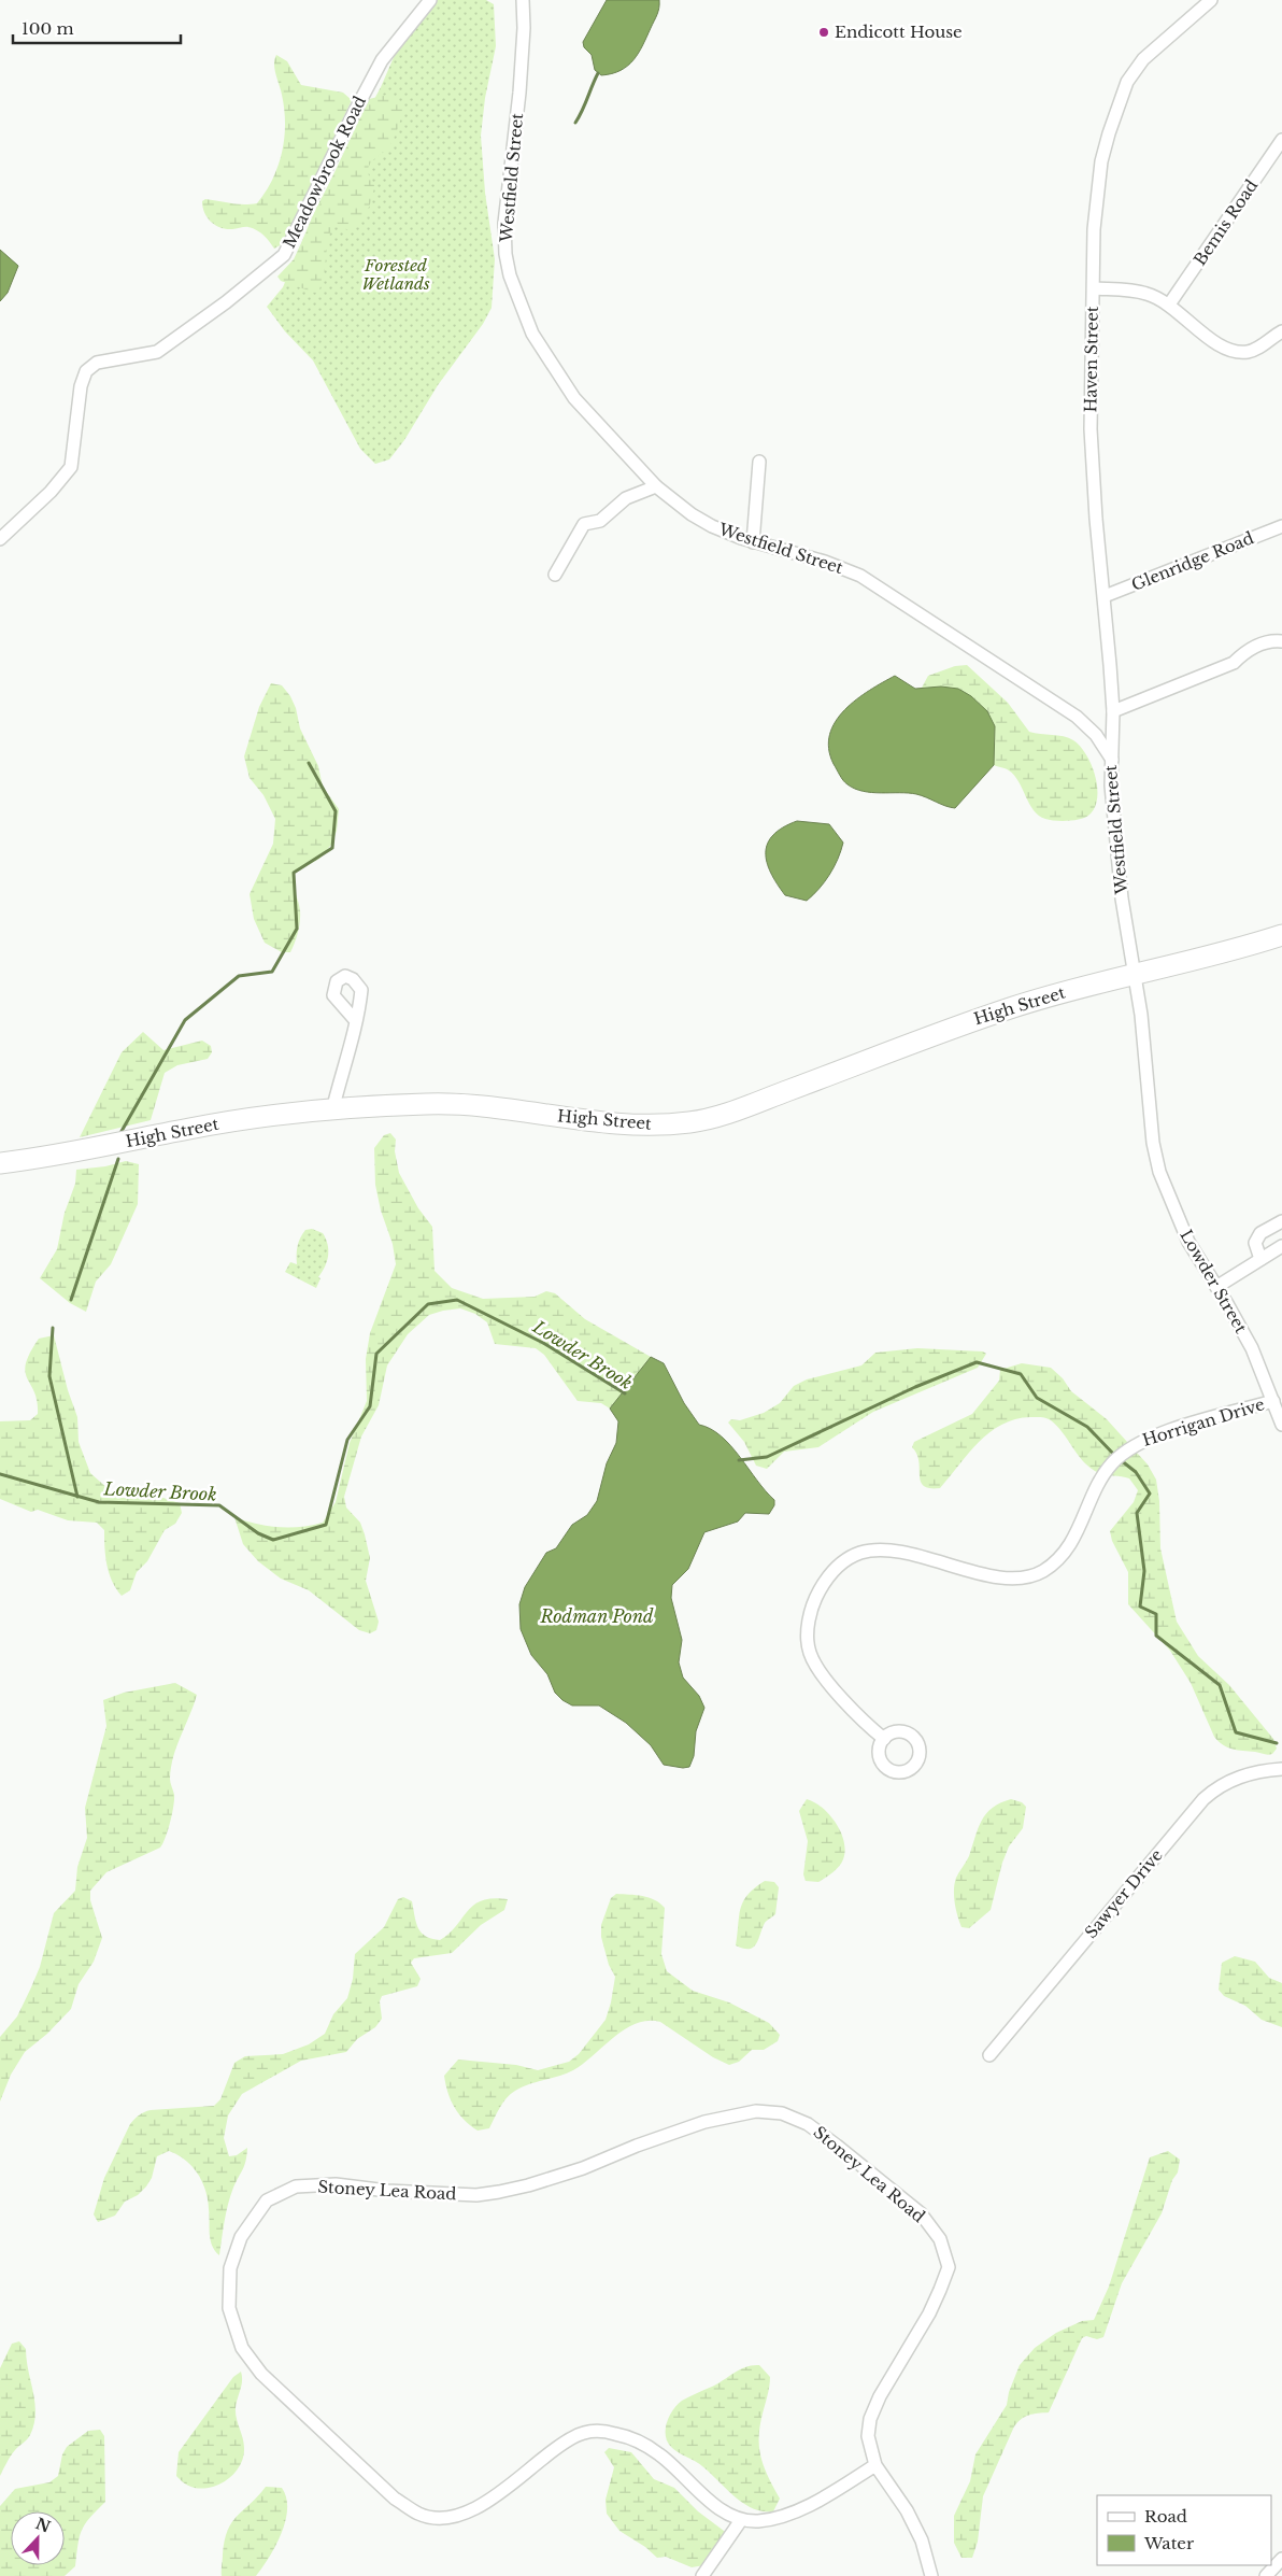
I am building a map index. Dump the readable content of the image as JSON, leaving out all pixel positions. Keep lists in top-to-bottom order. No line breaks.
{"streets":{"main road":["High Street"],"street":["Meadowbrook Road","Westfield Street","Bemis Road","Haven Street","Glenridge Road","Lowder Street","Horrigan Drive","Sawyer Drive","Stoney Lea Road"]},"crossings":[["Westfield Street","Haven Street"],["Westfield Street","High Street"],["Westfield Street","Lowder Street"],["Haven Street","Glenridge Road"],["High Street","Lowder Street"],["Lowder Street","Horrigan Drive"]],"water":["Lowder Brook","Rodman Pond"],"parks":["Forested Wetlands"],"places":["Endicott House"],"legend":["Road","Water"],"scale_bar":"100 m","north":"top"}
